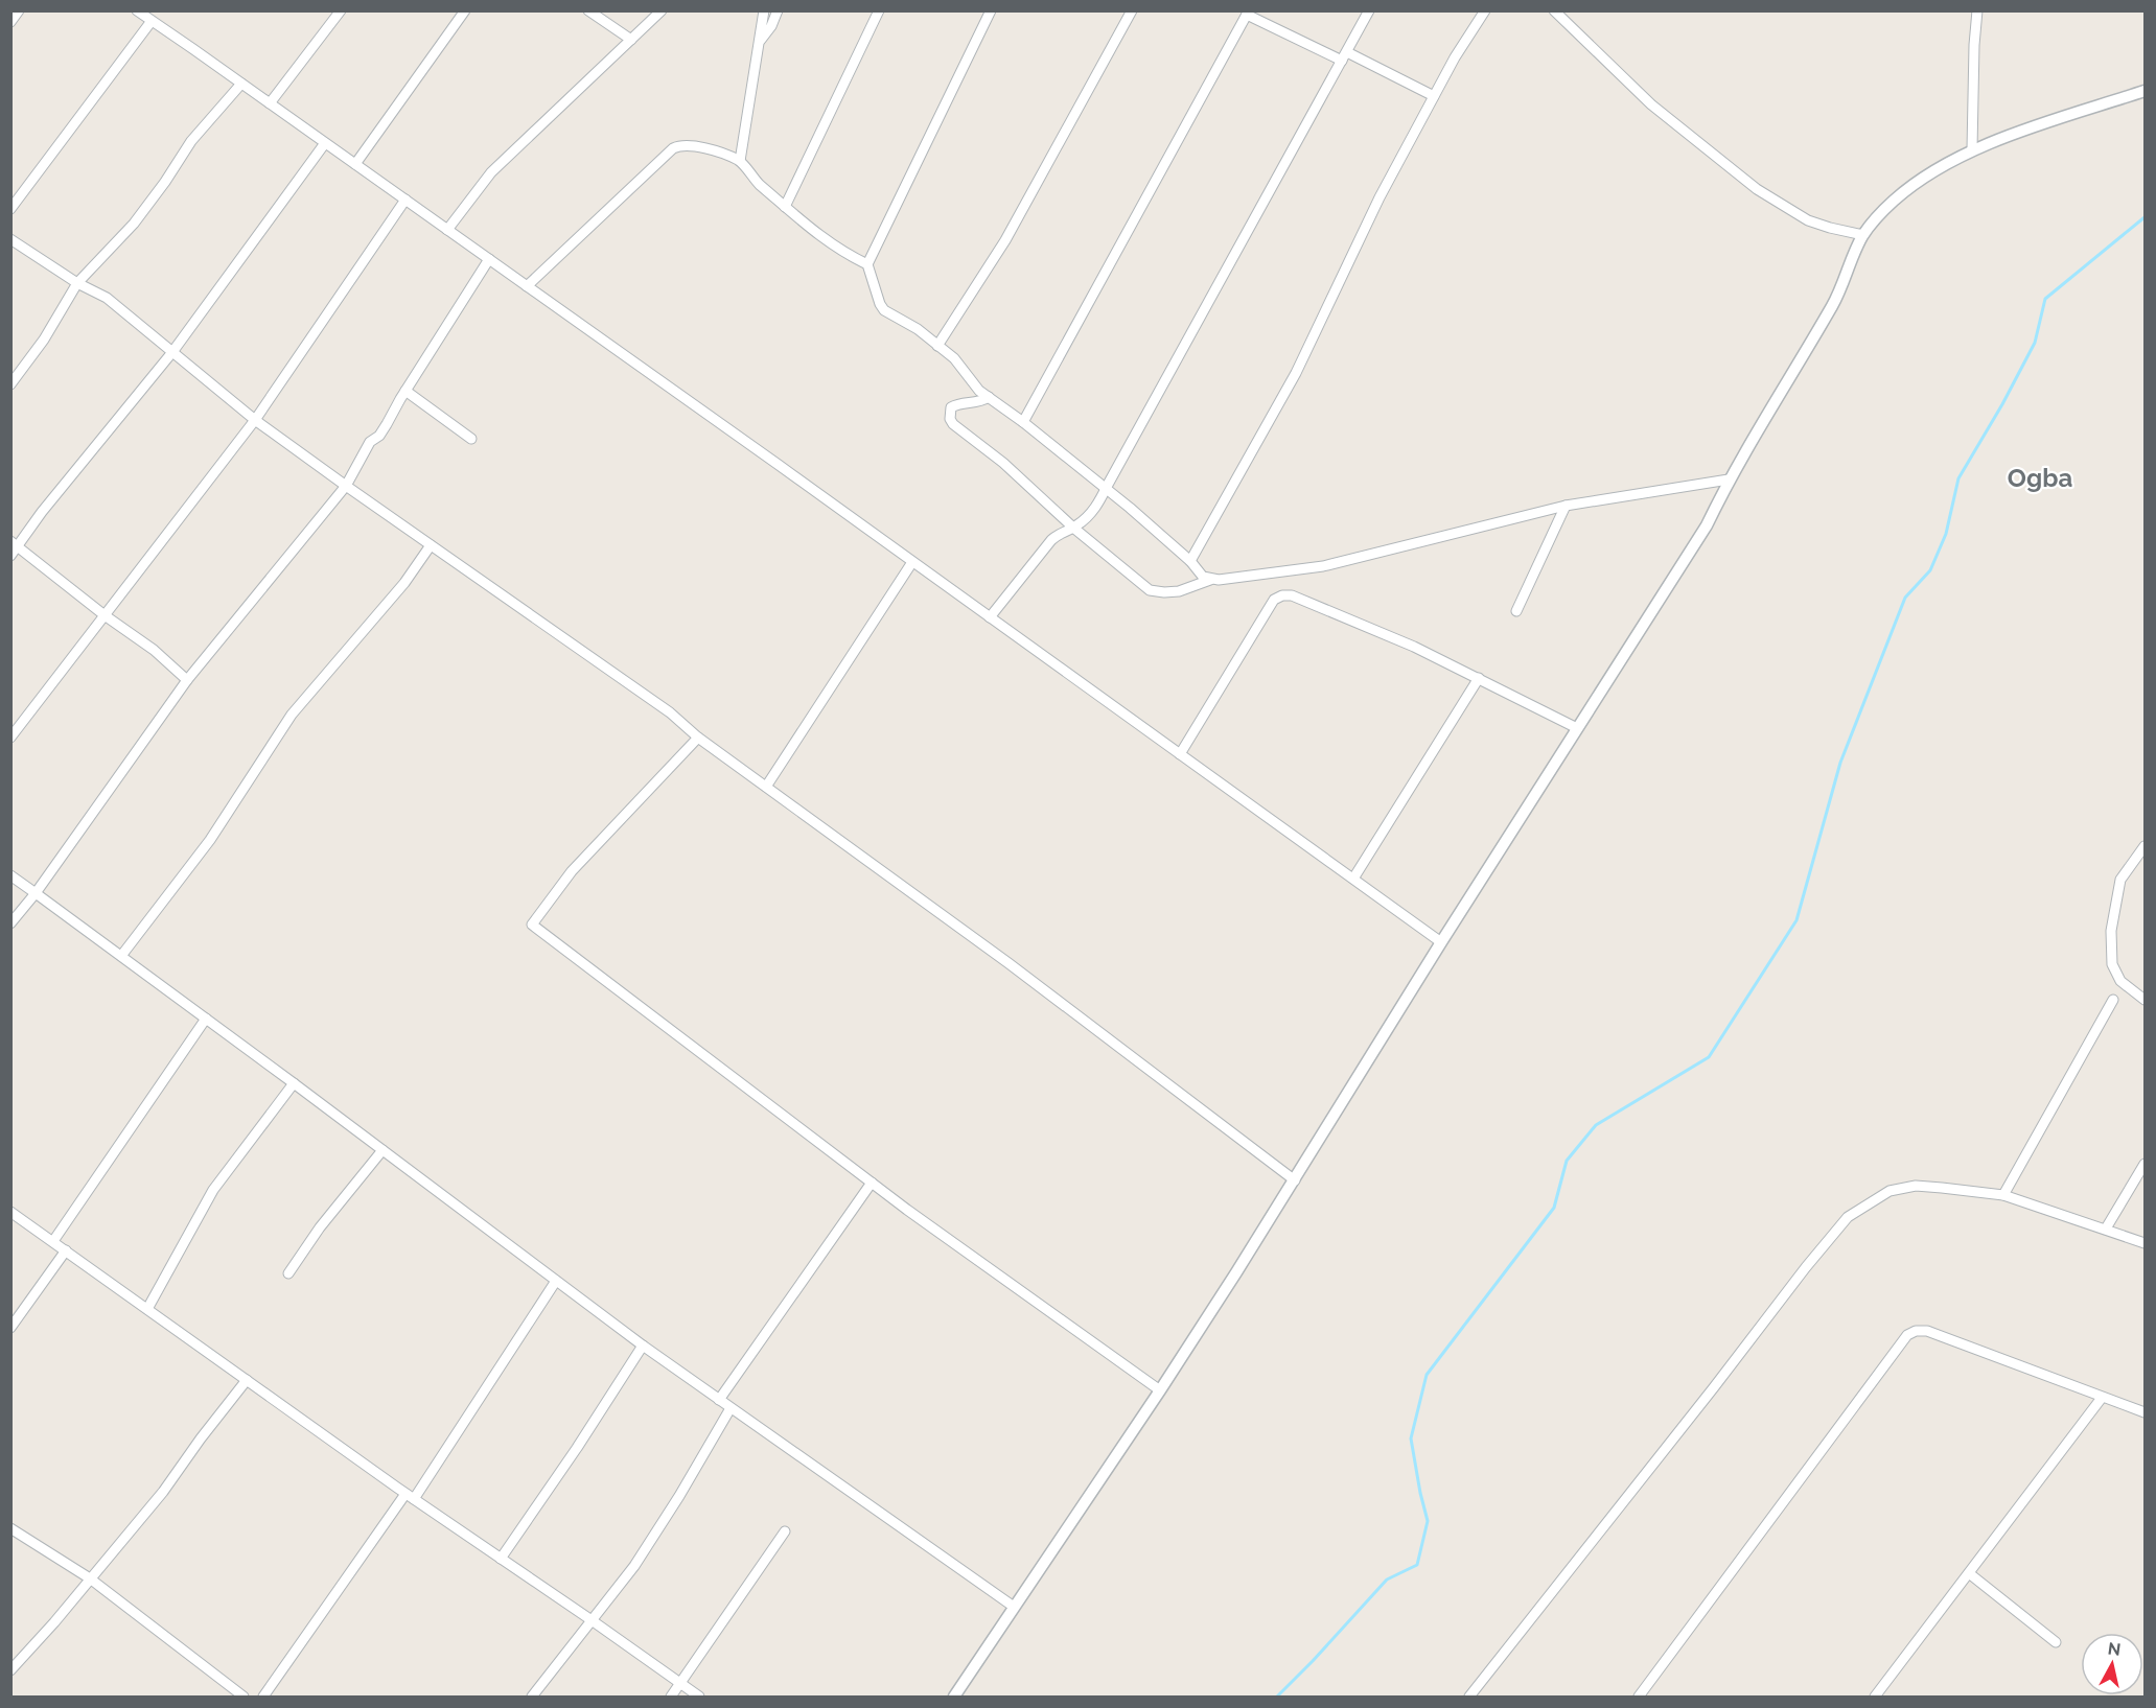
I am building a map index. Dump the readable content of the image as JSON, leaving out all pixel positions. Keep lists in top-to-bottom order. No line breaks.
{"districts":["Ogba"],"north":"top"}
